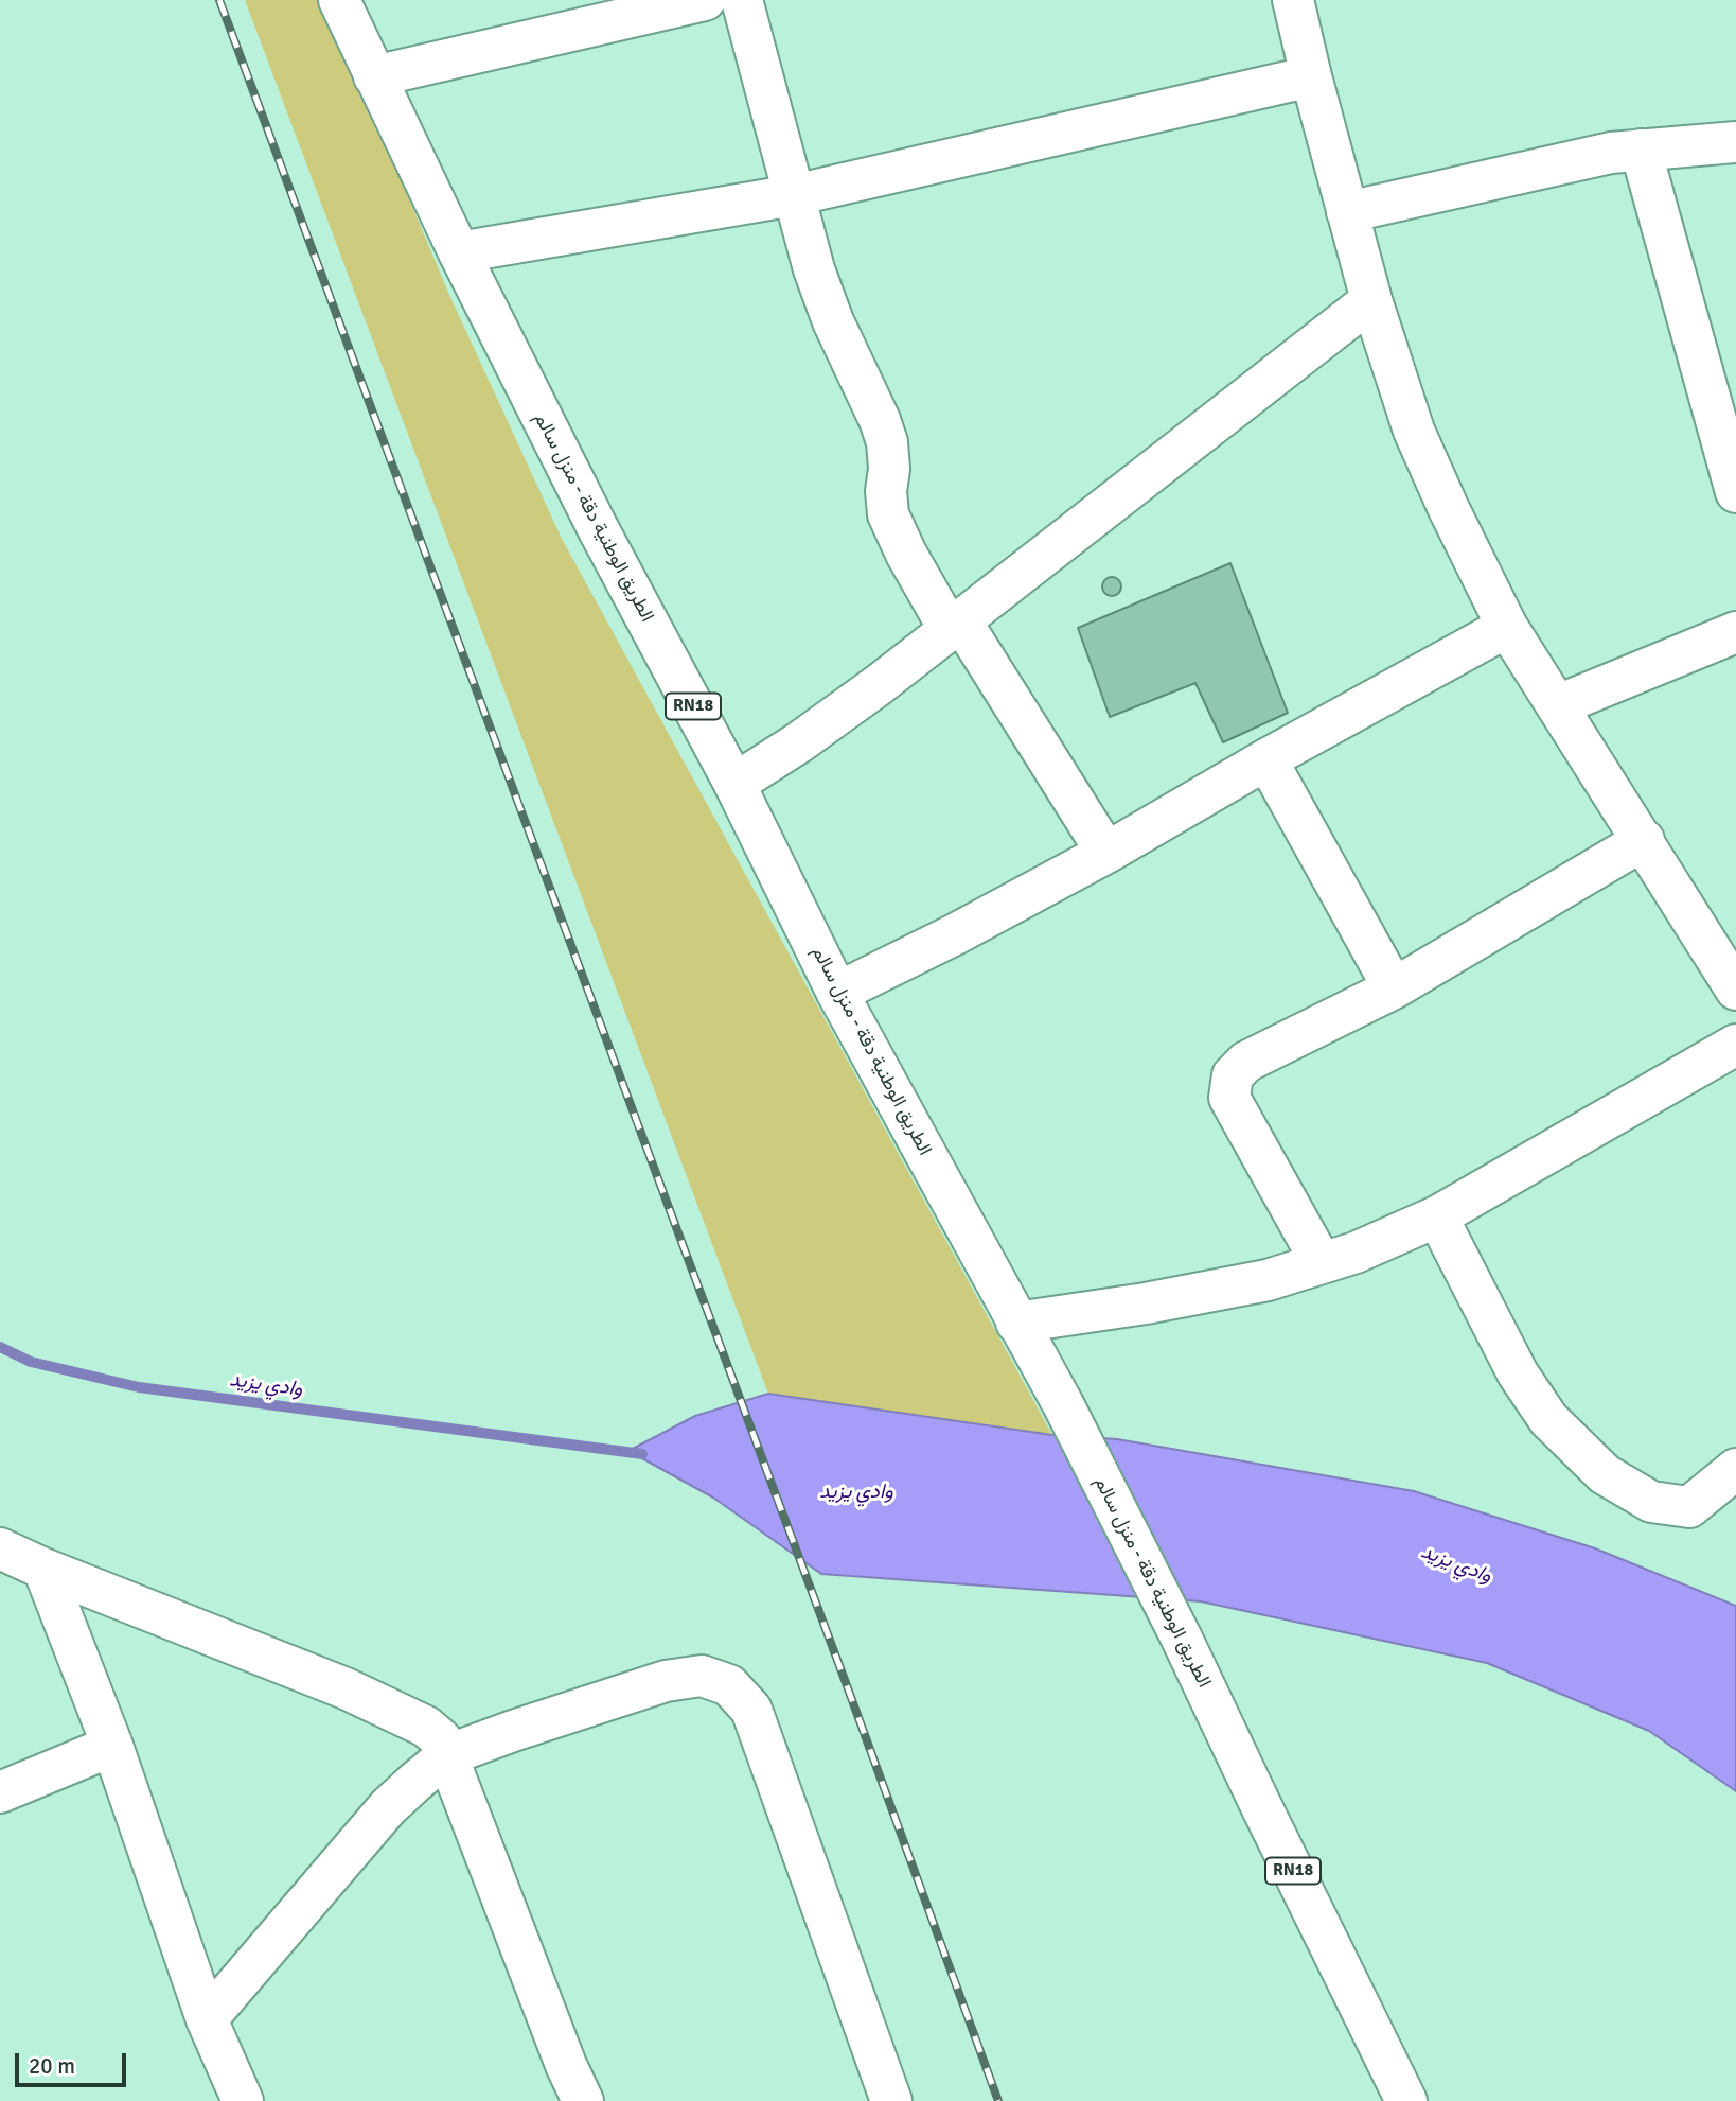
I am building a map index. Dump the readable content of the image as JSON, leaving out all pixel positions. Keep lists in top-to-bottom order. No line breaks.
{"streets":{"street":["الطريق الوطنية دقة - منزل سالم","RN18"]},"water":["وادي يزيد"],"scale_bar":"20 m"}
